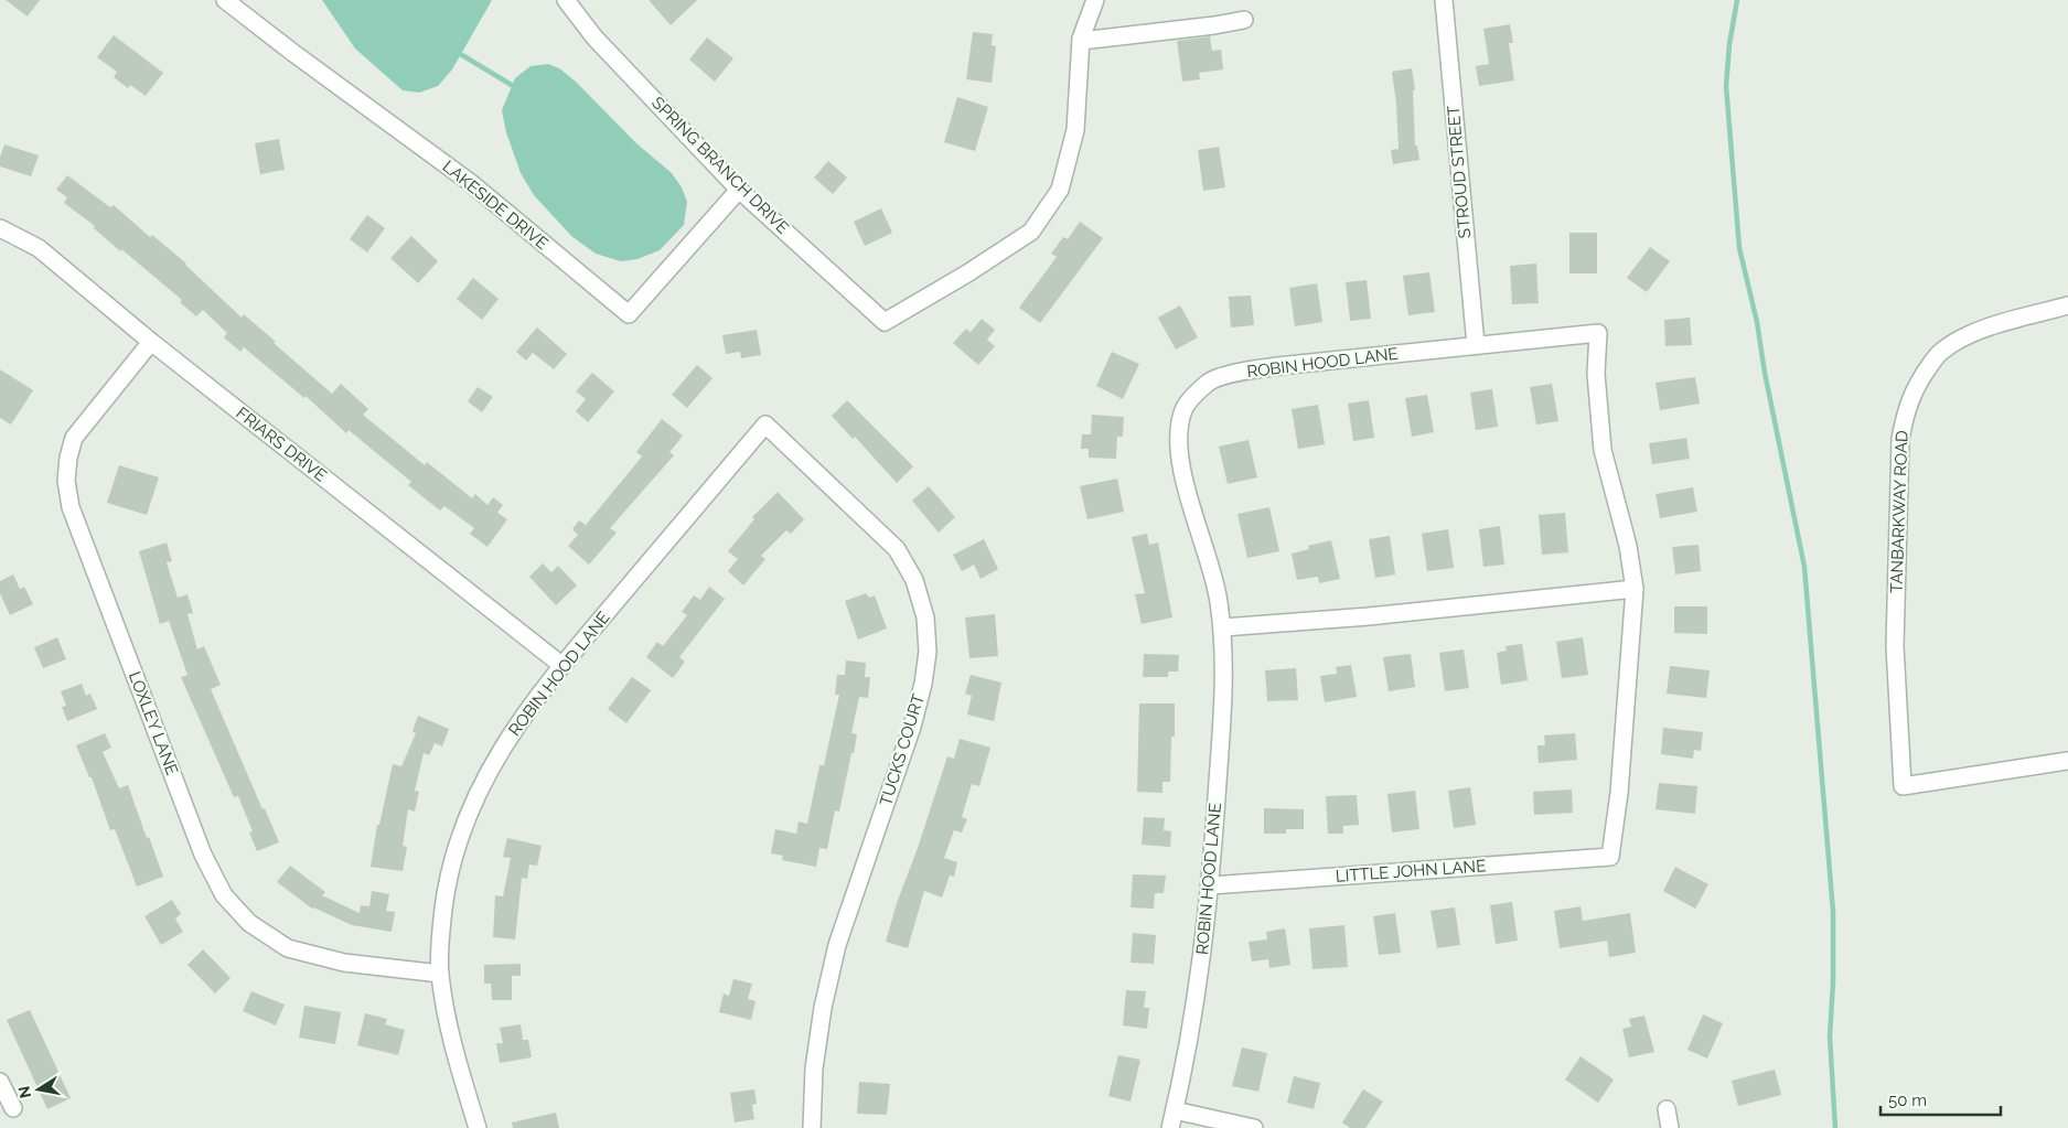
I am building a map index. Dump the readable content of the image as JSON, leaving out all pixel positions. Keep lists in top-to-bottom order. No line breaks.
{"streets":{"street":["SPRING BRANCH DRIVE","STROUD STREET","LAKESIDE DRIVE","ROBIN HOOD LANE","FRIARS DRIVE","TANBARKWAY ROAD","LOXLEY LANE","TUCKS COURT","LITTLE JOHN LANE"]},"crossings":[["SPRING BRANCH DRIVE","LAKESIDE DRIVE"],["STROUD STREET","ROBIN HOOD LANE"],["ROBIN HOOD LANE","FRIARS DRIVE"],["ROBIN HOOD LANE","LOXLEY LANE"],["ROBIN HOOD LANE","TUCKS COURT"],["ROBIN HOOD LANE","LITTLE JOHN LANE"],["FRIARS DRIVE","LOXLEY LANE"]],"scale_bar":"50 m","north":"left"}
